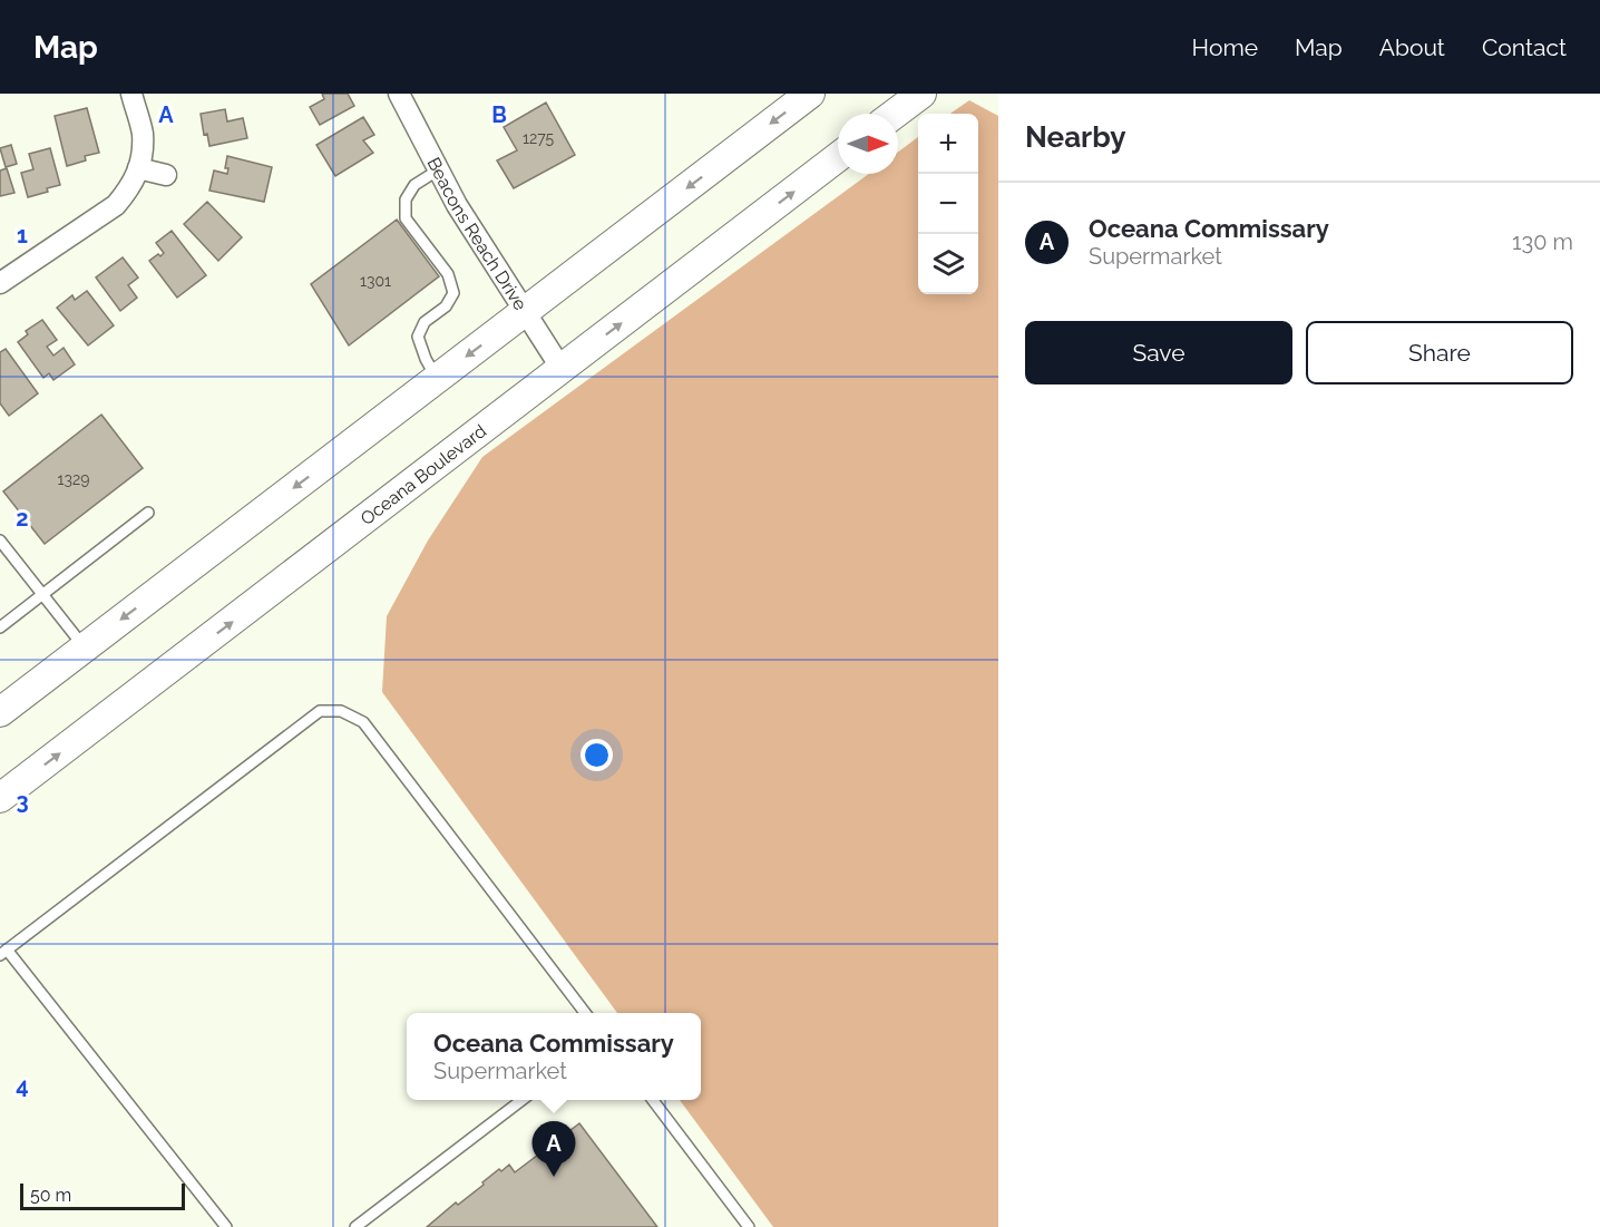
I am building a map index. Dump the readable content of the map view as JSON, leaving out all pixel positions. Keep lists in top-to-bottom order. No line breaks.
{"streets":{"main road":["Oceana Boulevard"],"street":["Beacons Reach Drive"]},"crossings":[["Beacons Reach Drive","Oceana Boulevard"]],"house_numbers":["1275","1301","1329"],"scale_bar":"50 m","north":"right","page":{"header":"Map","nav":["Home","Map","About","Contact"],"heading":"Nearby","map_buttons":["+","−"],"list":[{"mark":"A","name":"Oceana Commissary","note":"Supermarket","value":"130 m"}],"buttons":["Save","Share"],"popup":["Oceana Commissary","Supermarket"],"pins":"A","scale":"50 m"},"grid":{"columns":["A","B"],"rows":["1","2","3","4"]}}
